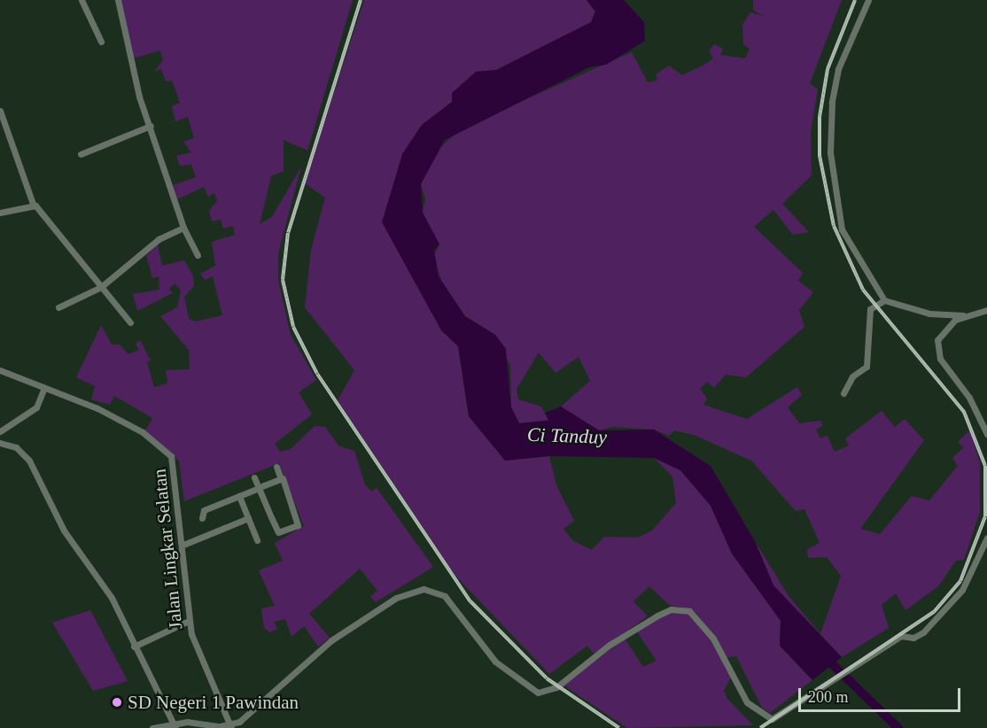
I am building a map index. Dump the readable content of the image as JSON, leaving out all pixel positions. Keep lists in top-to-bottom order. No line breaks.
{"streets":{"street":["Jalan Lingkar Selatan"]},"water":["Ci Tanduy"],"places":["SD Negeri 1 Pawindan"],"scale_bar":"200 m"}
